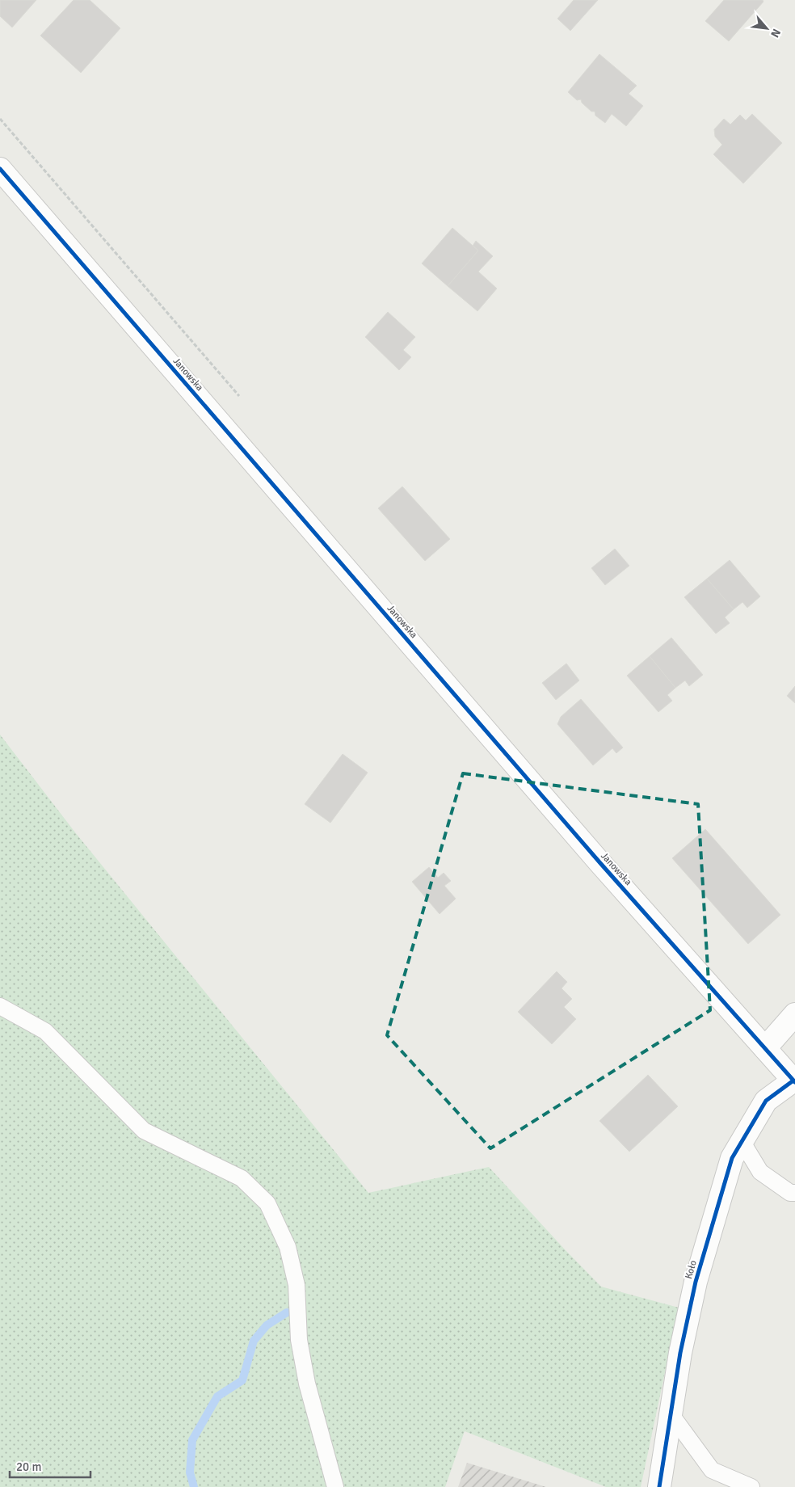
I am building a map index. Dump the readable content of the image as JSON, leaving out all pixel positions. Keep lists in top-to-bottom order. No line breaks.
{"streets":{"street":["Janowska","Koło"]},"crossings":[["Janowska","Koło"]],"scale_bar":"20 m","north":"bottom right"}
